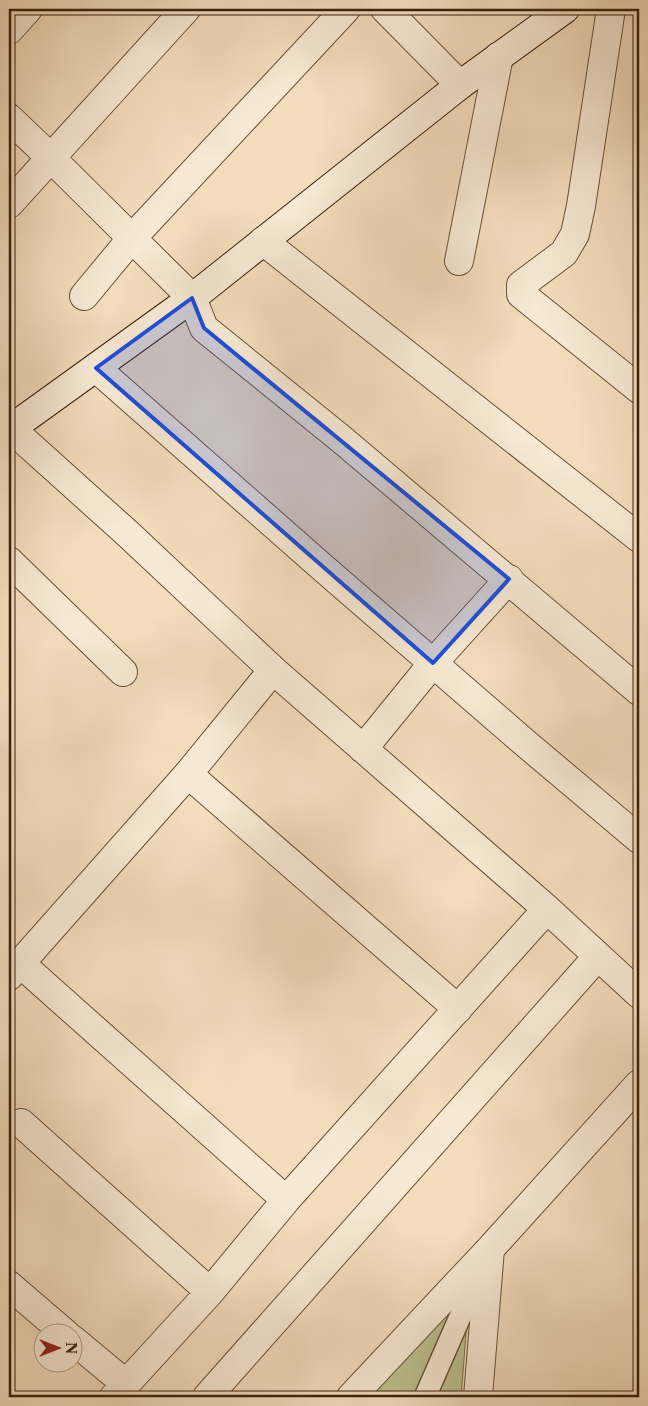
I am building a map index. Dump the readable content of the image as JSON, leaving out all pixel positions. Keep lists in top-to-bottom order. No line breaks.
{"north":"right"}
